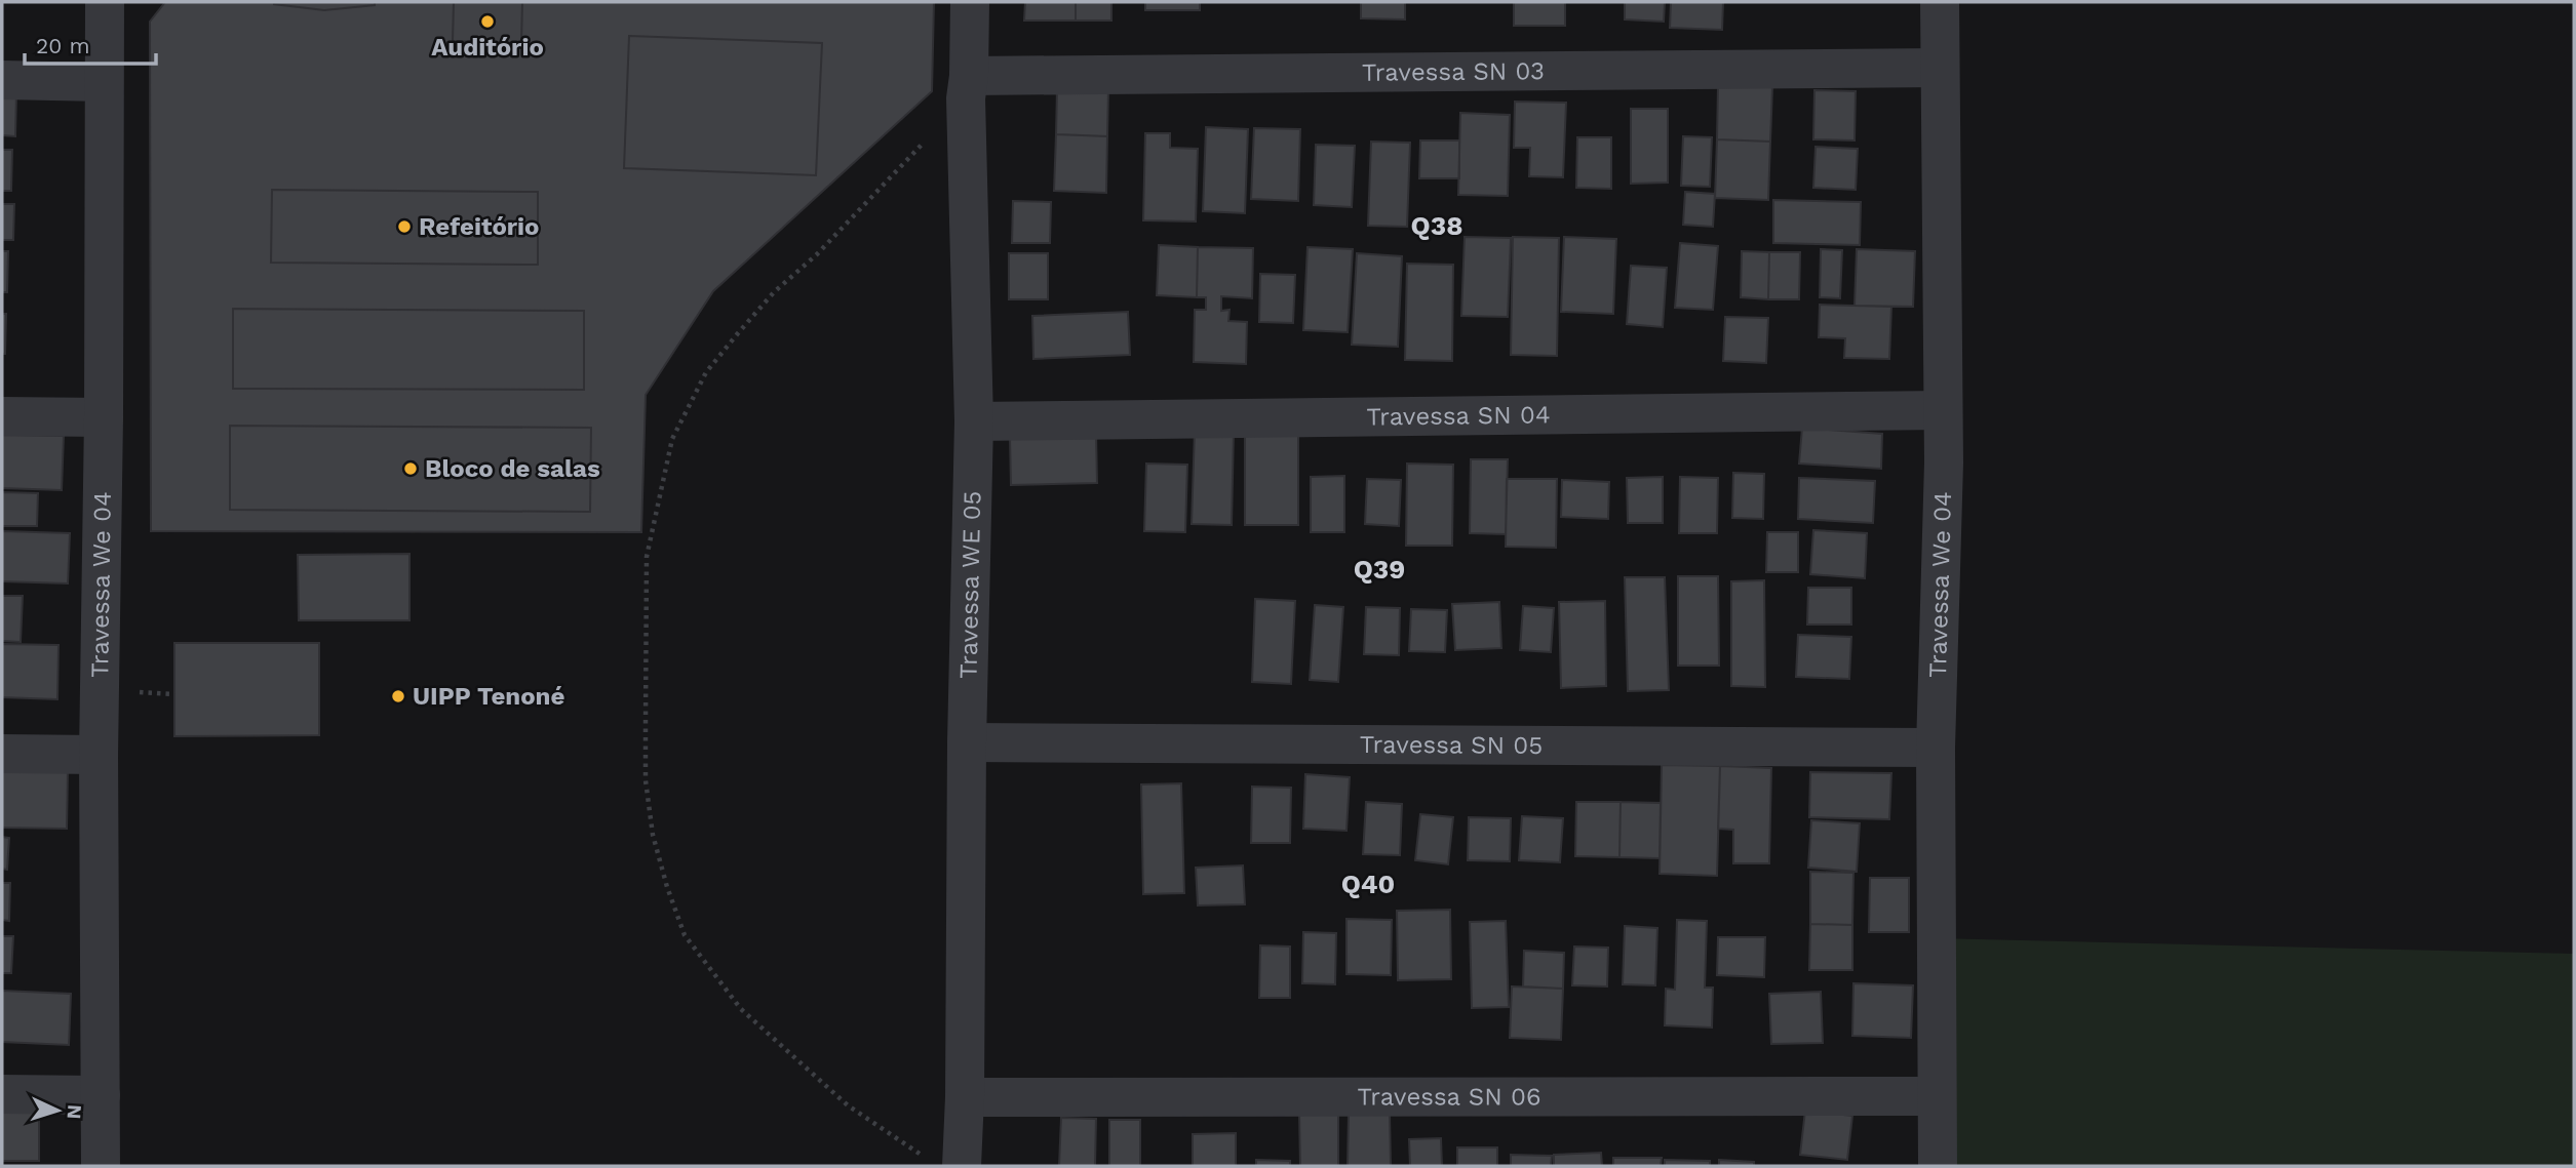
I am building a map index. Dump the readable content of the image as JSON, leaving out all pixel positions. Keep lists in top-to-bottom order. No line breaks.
{"streets":{"street":["Travessa SN 03","Travessa SN 04","Travessa WE 05","Travessa We 04","Travessa SN 05","Travessa SN 06"]},"crossings":[["Travessa SN 03","Travessa WE 05"],["Travessa SN 03","Travessa We 04"],["Travessa SN 04","Travessa WE 05"],["Travessa SN 04","Travessa We 04"],["Travessa WE 05","Travessa SN 05"],["Travessa WE 05","Travessa SN 06"],["Travessa We 04","Travessa SN 05"],["Travessa We 04","Travessa SN 06"]],"districts":["Q38","Q39","Q40"],"places":["Auditório","Refeitório","Bloco de salas","UIPP Tenoné"],"scale_bar":"20 m","north":"right"}
